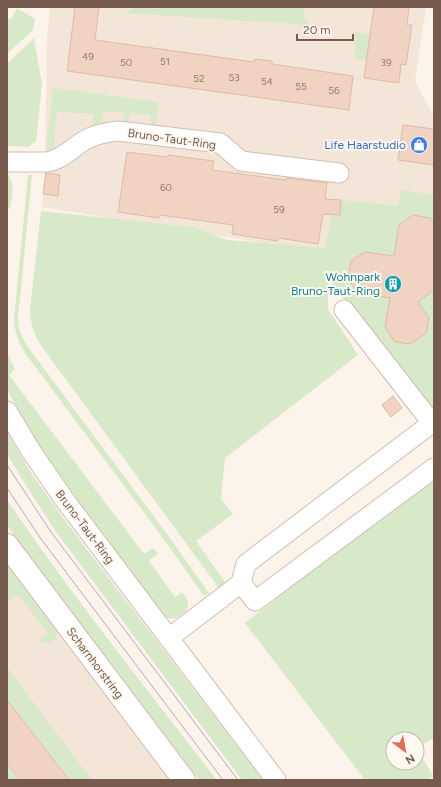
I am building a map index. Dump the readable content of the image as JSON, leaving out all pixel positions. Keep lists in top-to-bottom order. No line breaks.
{"streets":{"street":["Bruno-Taut-Ring","Scharnhorstring"]},"places":{"shop":["Life Haarstudio"],"building":["Wohnpark Bruno-Taut-Ring"]},"house_numbers":["49","51","50","39","53","52","54","55","56","60","59"],"scale_bar":"20 m","north":"bottom right"}
